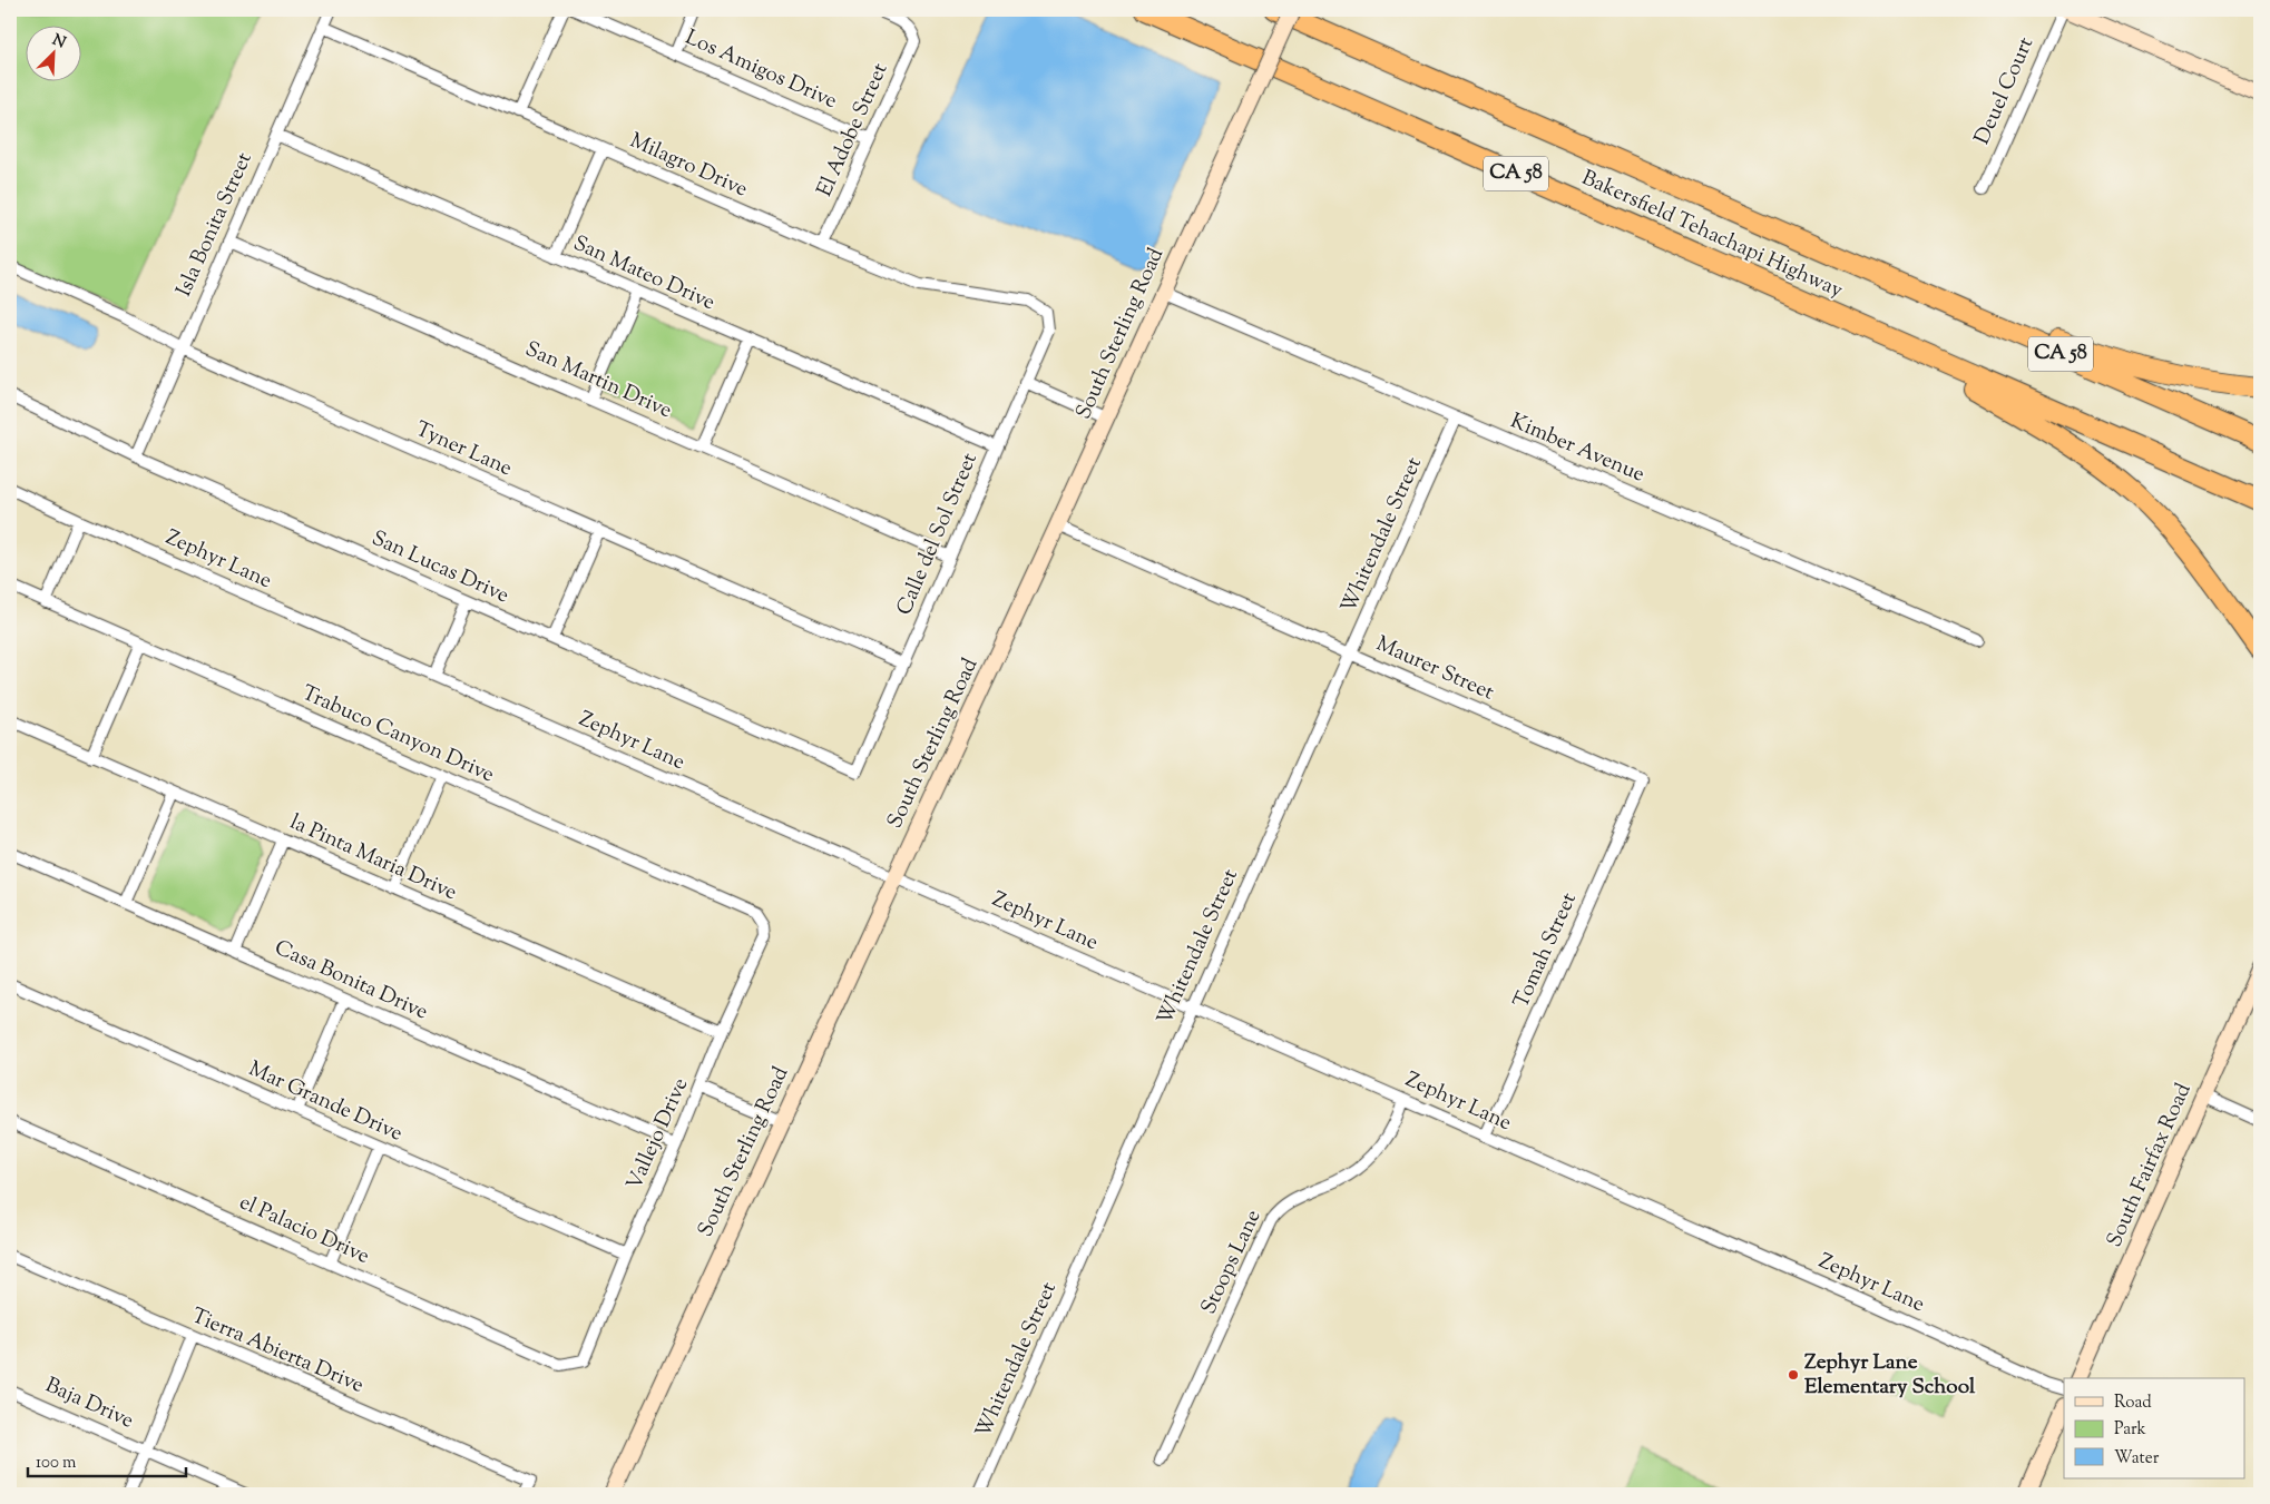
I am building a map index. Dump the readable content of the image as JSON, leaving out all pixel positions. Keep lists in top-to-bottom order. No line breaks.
{"streets":{"highway":["CA 58","Bakersfield Tehachapi Highway"],"street":["Los Amigos Drive","Deuel Court","El Adobe Street","Milagro Drive","Isla Bonita Street","San Mateo Drive","South Sterling Road","San Martin Drive","Kimber Avenue","Tyner Lane","Calle del Sol Street","Whitendale Street","Zephyr Lane","San Lucas Drive","Maurer Street","Trabuco Canyon Drive","la Pinta Maria Drive","Tomah Street","Casa Bonita Drive","Mar Grande Drive","Vallejo Drive","South Fairfax Road","el Palacio Drive","Stoops Lane","Tierra Abierta Drive","Baja Drive"]},"crossings":[["Los Amigos Drive","El Adobe Street"],["El Adobe Street","Milagro Drive"],["Milagro Drive","Isla Bonita Street"],["Milagro Drive","Calle del Sol Street"],["Isla Bonita Street","San Mateo Drive"],["Isla Bonita Street","San Martin Drive"],["Isla Bonita Street","Tyner Lane"],["Isla Bonita Street","San Lucas Drive"],["San Mateo Drive","Calle del Sol Street"],["South Sterling Road","Kimber Avenue"],["South Sterling Road","Zephyr Lane"],["South Sterling Road","Maurer Street"],["San Martin Drive","Calle del Sol Street"],["Kimber Avenue","Whitendale Street"],["Tyner Lane","Calle del Sol Street"],["Calle del Sol Street","San Lucas Drive"],["Whitendale Street","Zephyr Lane"],["Whitendale Street","Maurer Street"],["Zephyr Lane","Tomah Street"],["Zephyr Lane","Stoops Lane"],["Maurer Street","Tomah Street"],["Trabuco Canyon Drive","Vallejo Drive"],["la Pinta Maria Drive","Vallejo Drive"],["Casa Bonita Drive","Vallejo Drive"],["Mar Grande Drive","Vallejo Drive"],["Vallejo Drive","el Palacio Drive"]],"places":["Zephyr Lane Elementary School"],"legend":["Road","Park","Water"],"scale_bar":"100 m","north":"top right"}
